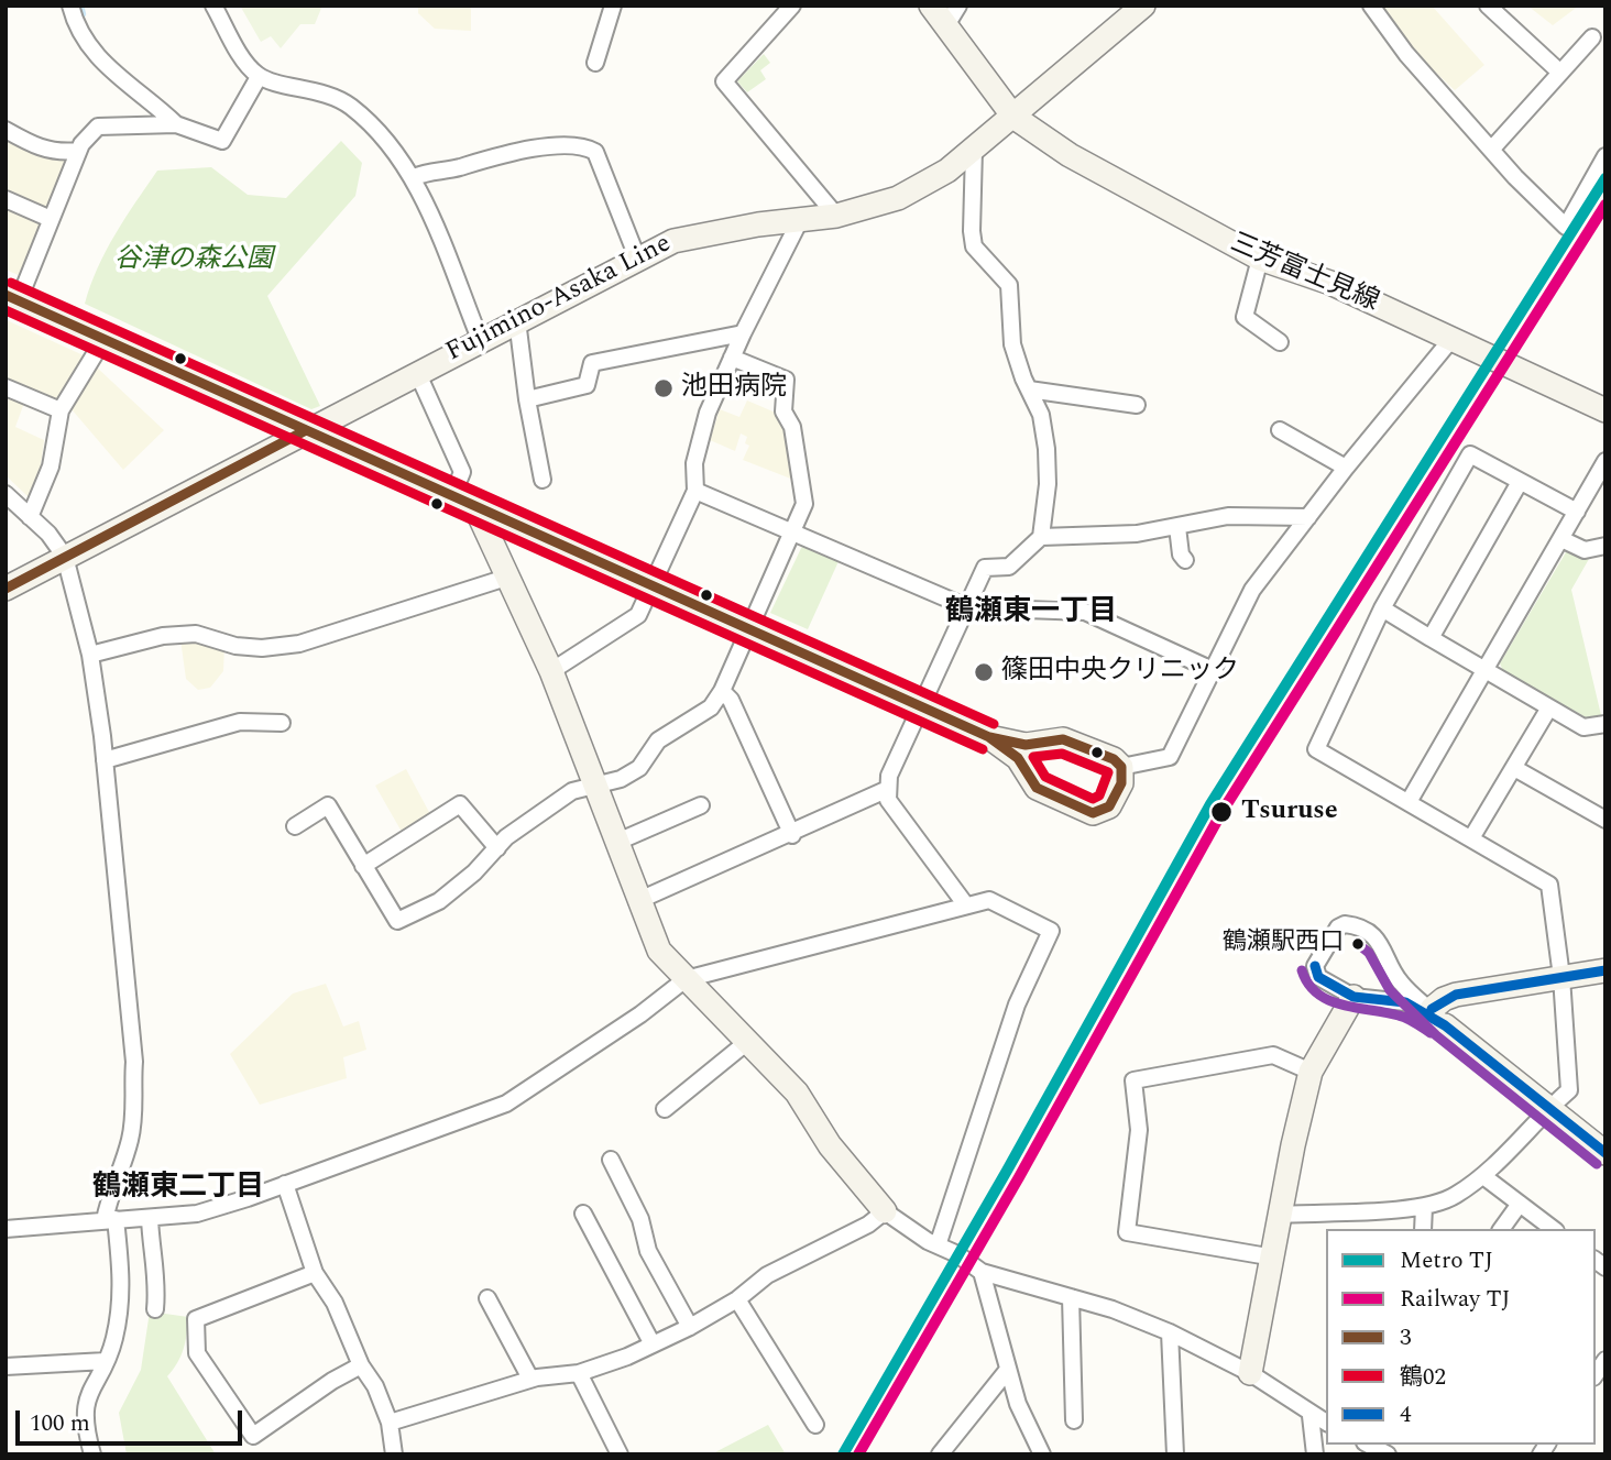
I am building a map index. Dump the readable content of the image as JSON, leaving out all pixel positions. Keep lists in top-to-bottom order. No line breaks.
{"streets":{"main road":["三芳富士見線","Fujimino-Asaka Line"]},"crossings":[["三芳富士見線","Fujimino-Asaka Line"]],"districts":["鶴瀬東一丁目","鶴瀬東二丁目"],"parks":["谷津の森公園"],"places":["池田病院","篠田中央クリニック","Tsuruse","鶴瀬駅西口"],"lines":["metro line TJ","rail line TJ","transit line 鶴02","transit line 3","transit line 4"],"legend":["Metro TJ","Railway TJ","3","鶴02","4"],"scale_bar":"100 m"}
